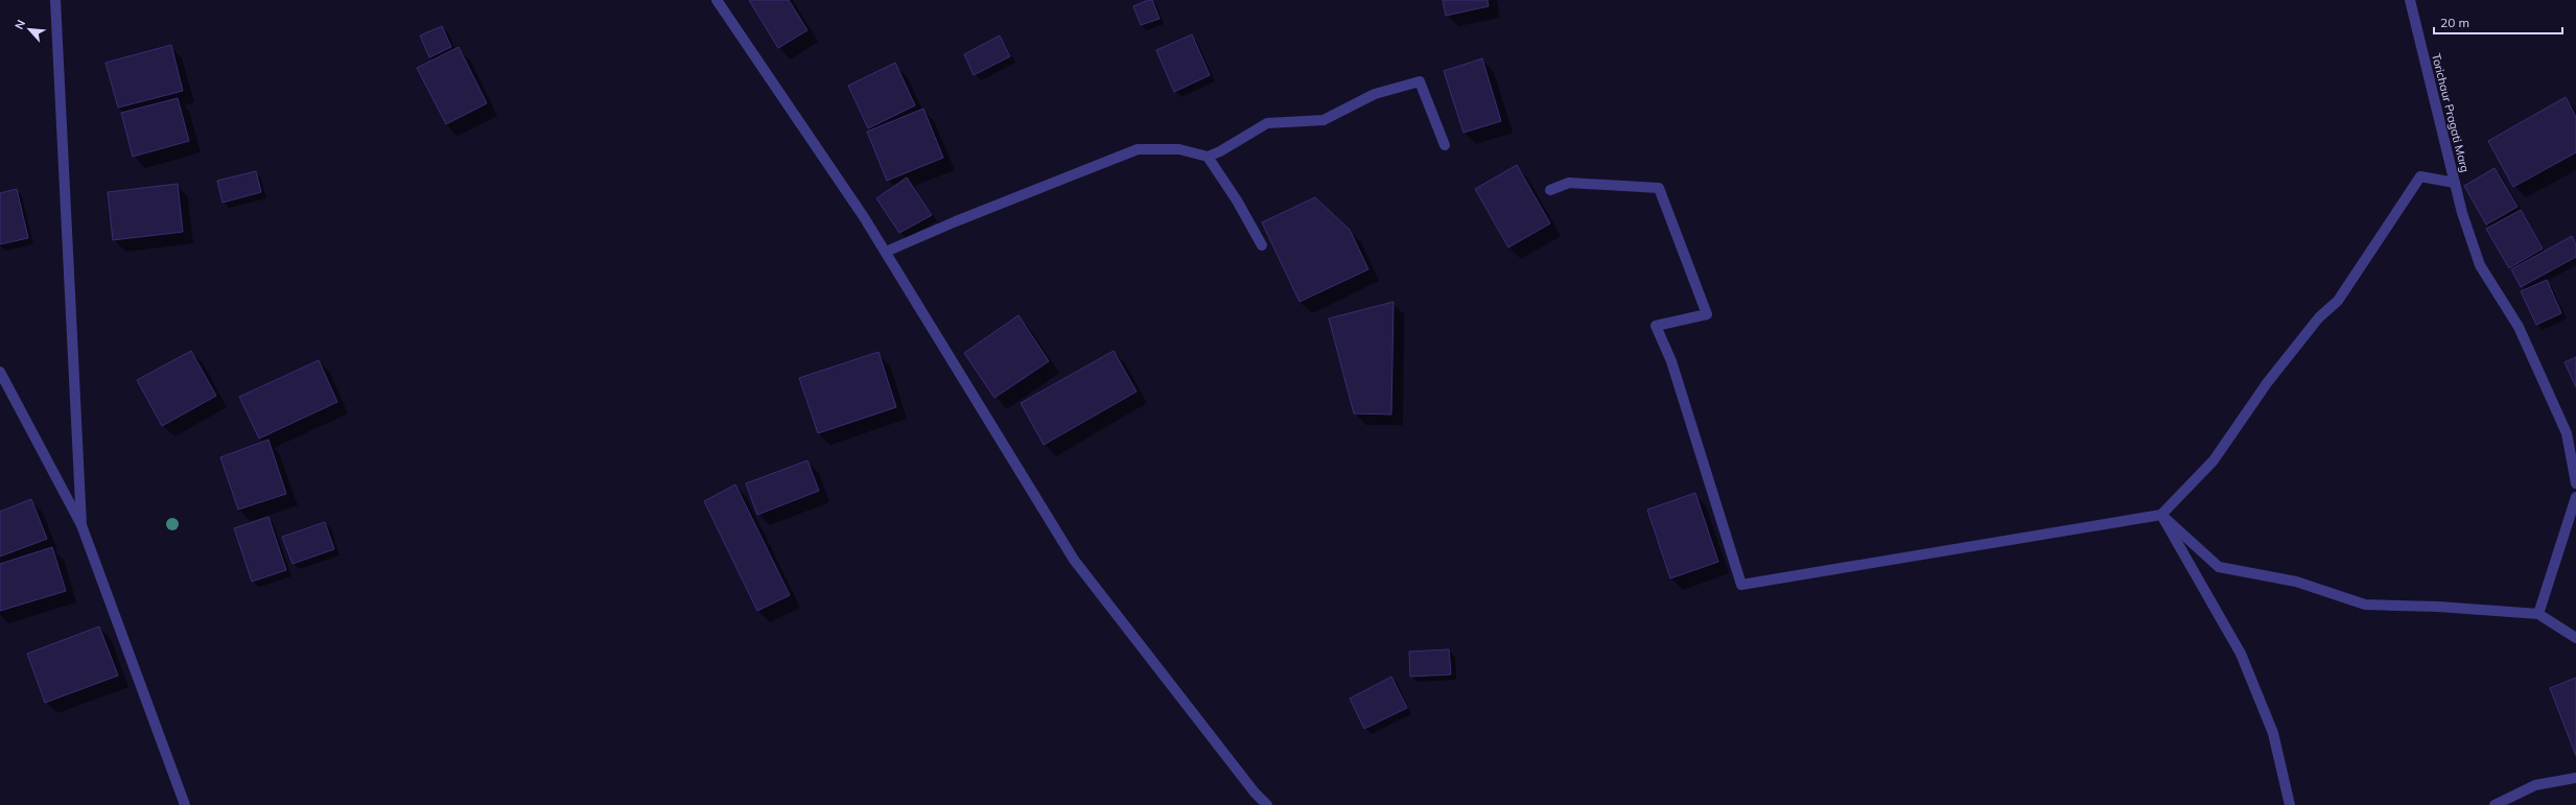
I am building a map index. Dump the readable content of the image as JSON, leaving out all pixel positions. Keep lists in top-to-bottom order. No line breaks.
{"streets":{"street":["Torichaur Pragati Marg"]},"scale_bar":"20 m","north":"top left"}
